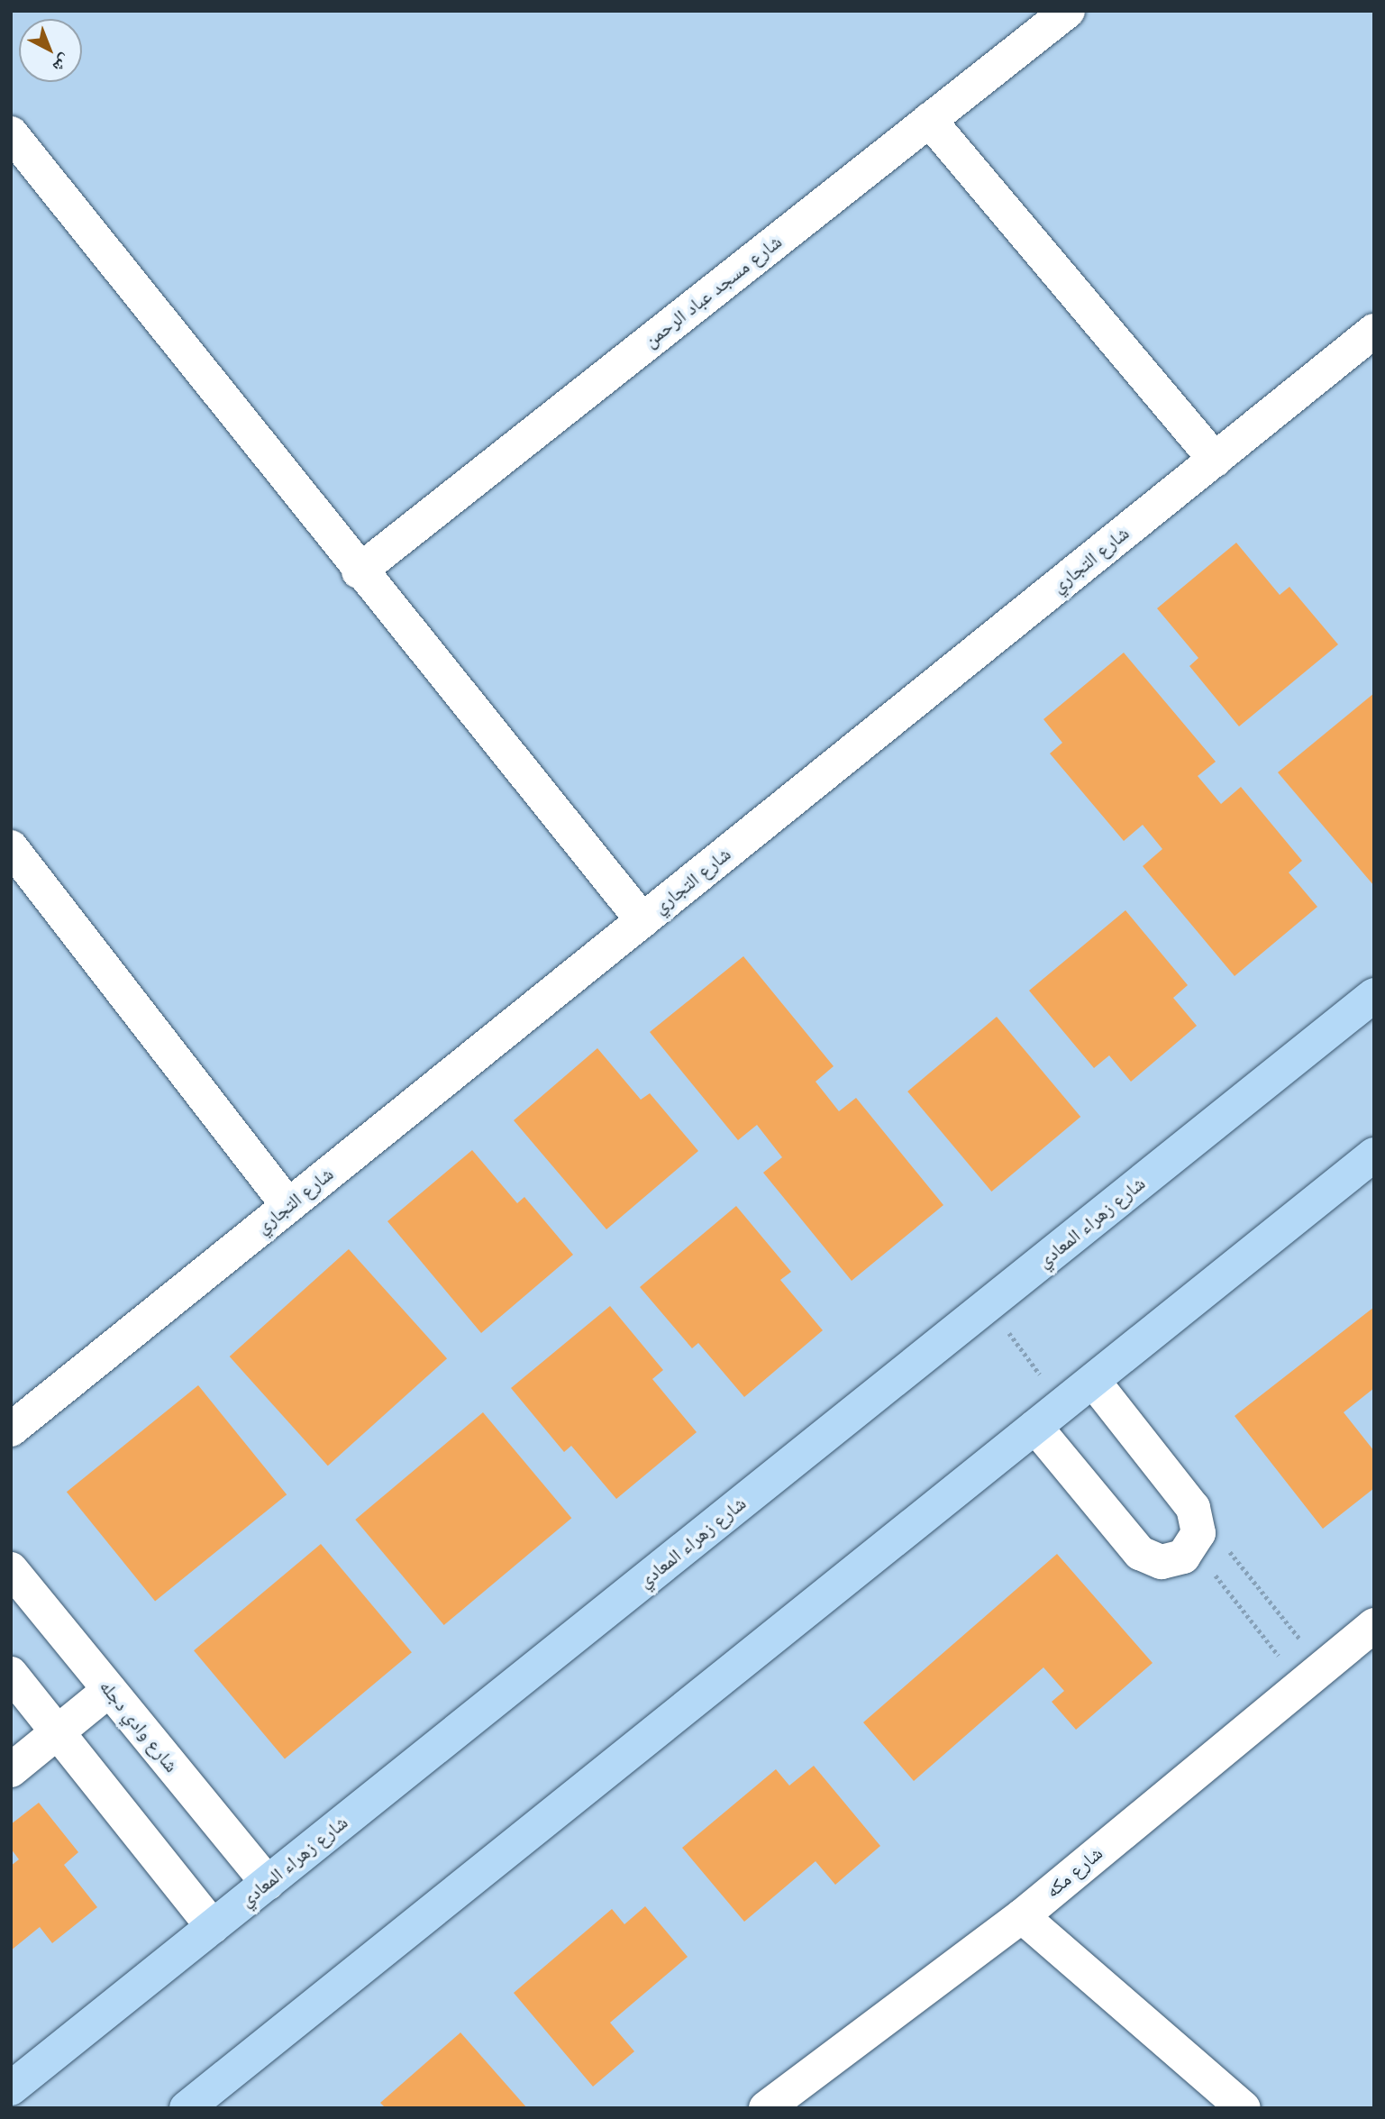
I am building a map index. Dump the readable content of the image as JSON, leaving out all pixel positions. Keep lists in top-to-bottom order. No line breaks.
{"streets":{"main road":["شارع زهراء المعادي"],"street":["شارع مسجد عباد الرحمن","شارع التجاري","شارع وادي دجله","شارع مكه"]},"crossings":[["شارع زهراء المعادي","شارع وادي دجله"]],"north":"bottom right"}
